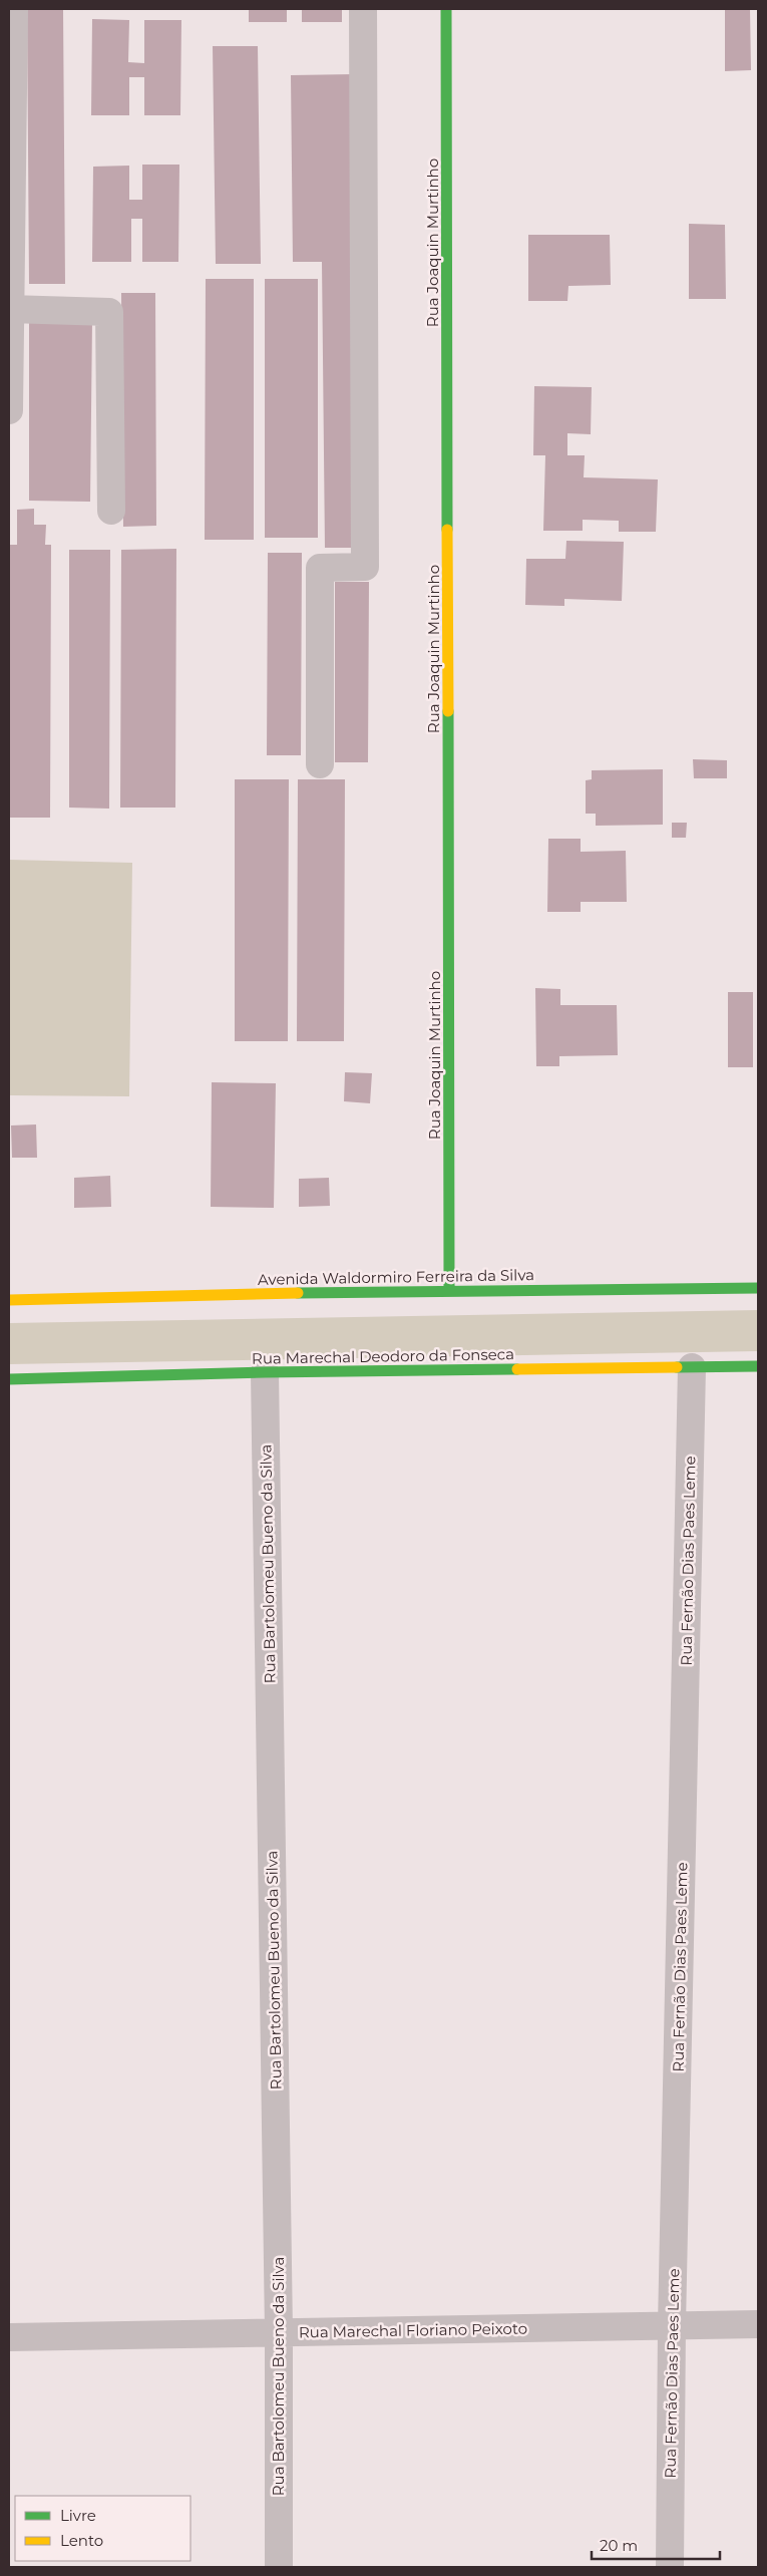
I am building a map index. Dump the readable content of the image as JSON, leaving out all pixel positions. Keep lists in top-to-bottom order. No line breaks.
{"streets":{"street":["Rua Joaquin Murtinho","Avenida Waldormiro Ferreira da Silva","Rua Marechal Deodoro da Fonseca","Rua Fernão Dias Paes Leme","Rua Bartolomeu Bueno da Silva","Rua Marechal Floriano Peixoto"]},"crossings":[["Rua Joaquin Murtinho","Avenida Waldormiro Ferreira da Silva"],["Rua Marechal Deodoro da Fonseca","Rua Fernão Dias Paes Leme"],["Rua Marechal Deodoro da Fonseca","Rua Bartolomeu Bueno da Silva"],["Rua Fernão Dias Paes Leme","Rua Marechal Floriano Peixoto"],["Rua Bartolomeu Bueno da Silva","Rua Marechal Floriano Peixoto"]],"legend":["Livre","Lento"],"scale_bar":"20 m"}
